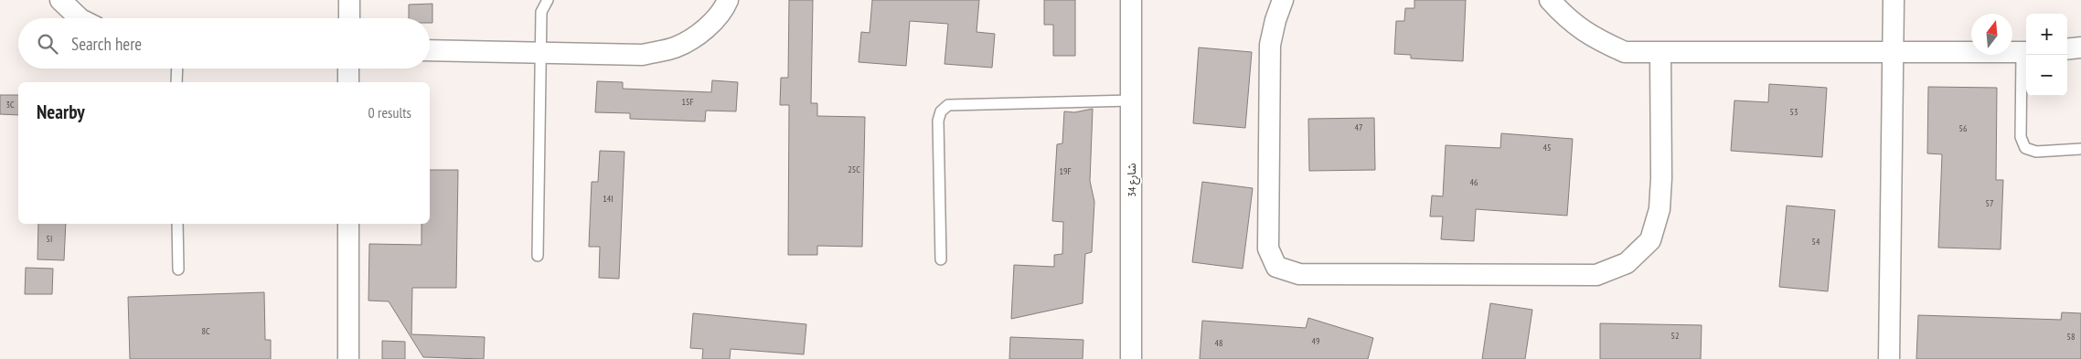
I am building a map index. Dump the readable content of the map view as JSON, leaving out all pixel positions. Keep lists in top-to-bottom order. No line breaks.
{"streets":{"street":["شارع 34"]},"house_numbers":["15F","3C","53","47","56","45","25C","19F","46","14I","57","5I","54","8C","52","58","49","48"],"north":"top","page":{"map_buttons":["+","−"],"search":"Search here","heading":["Nearby","0 results"]}}
